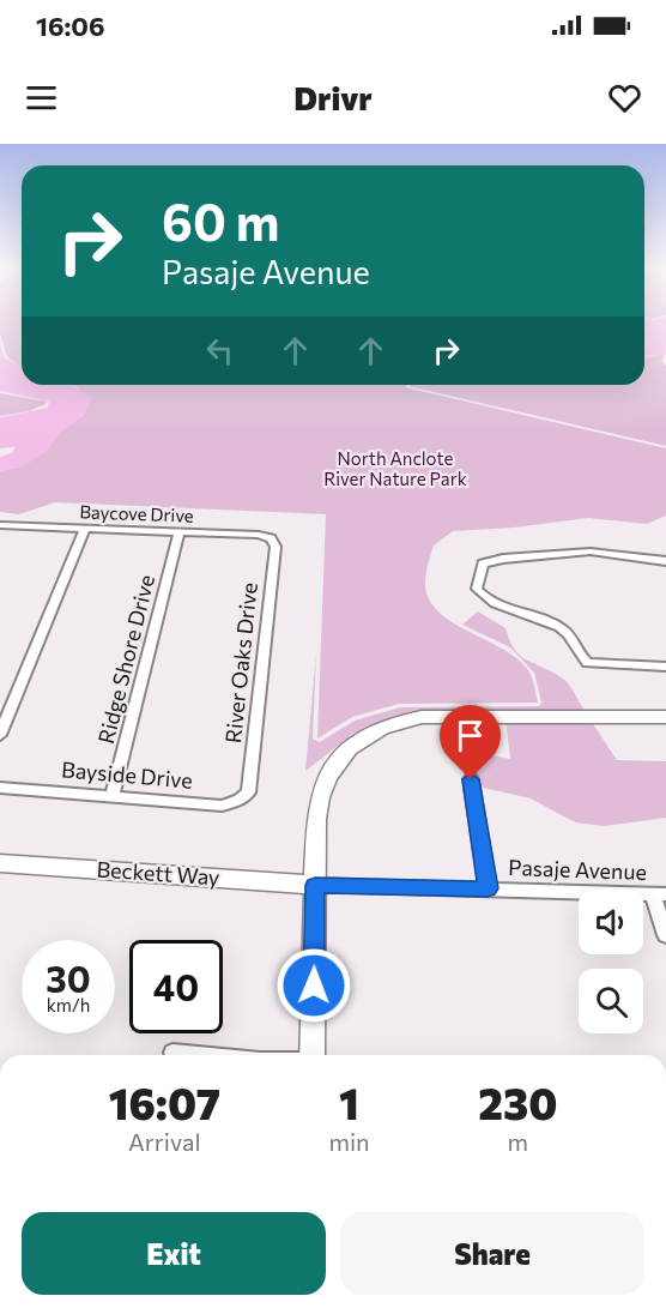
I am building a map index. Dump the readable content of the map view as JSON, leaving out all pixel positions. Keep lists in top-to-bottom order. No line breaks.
{"streets":{"street":["Baycove Drive","Ridge Shore Drive","River Oaks Drive","Bayside Drive","Pasaje Avenue","Beckett Way"]},"crossings":[["Baycove Drive","Ridge Shore Drive"],["Baycove Drive","River Oaks Drive"],["Ridge Shore Drive","Bayside Drive"],["River Oaks Drive","Bayside Drive"],["Pasaje Avenue","Beckett Way"]],"parks":["North Anclote River Nature Park"],"page":{"status":"16:06","header":"Drivr","turn":["60 m","Pasaje Avenue"],"speed":"30 km/h","limit":"40","eta":["16:07","Arrival","1","min","230","m"],"buttons":["Exit","Share"]}}
